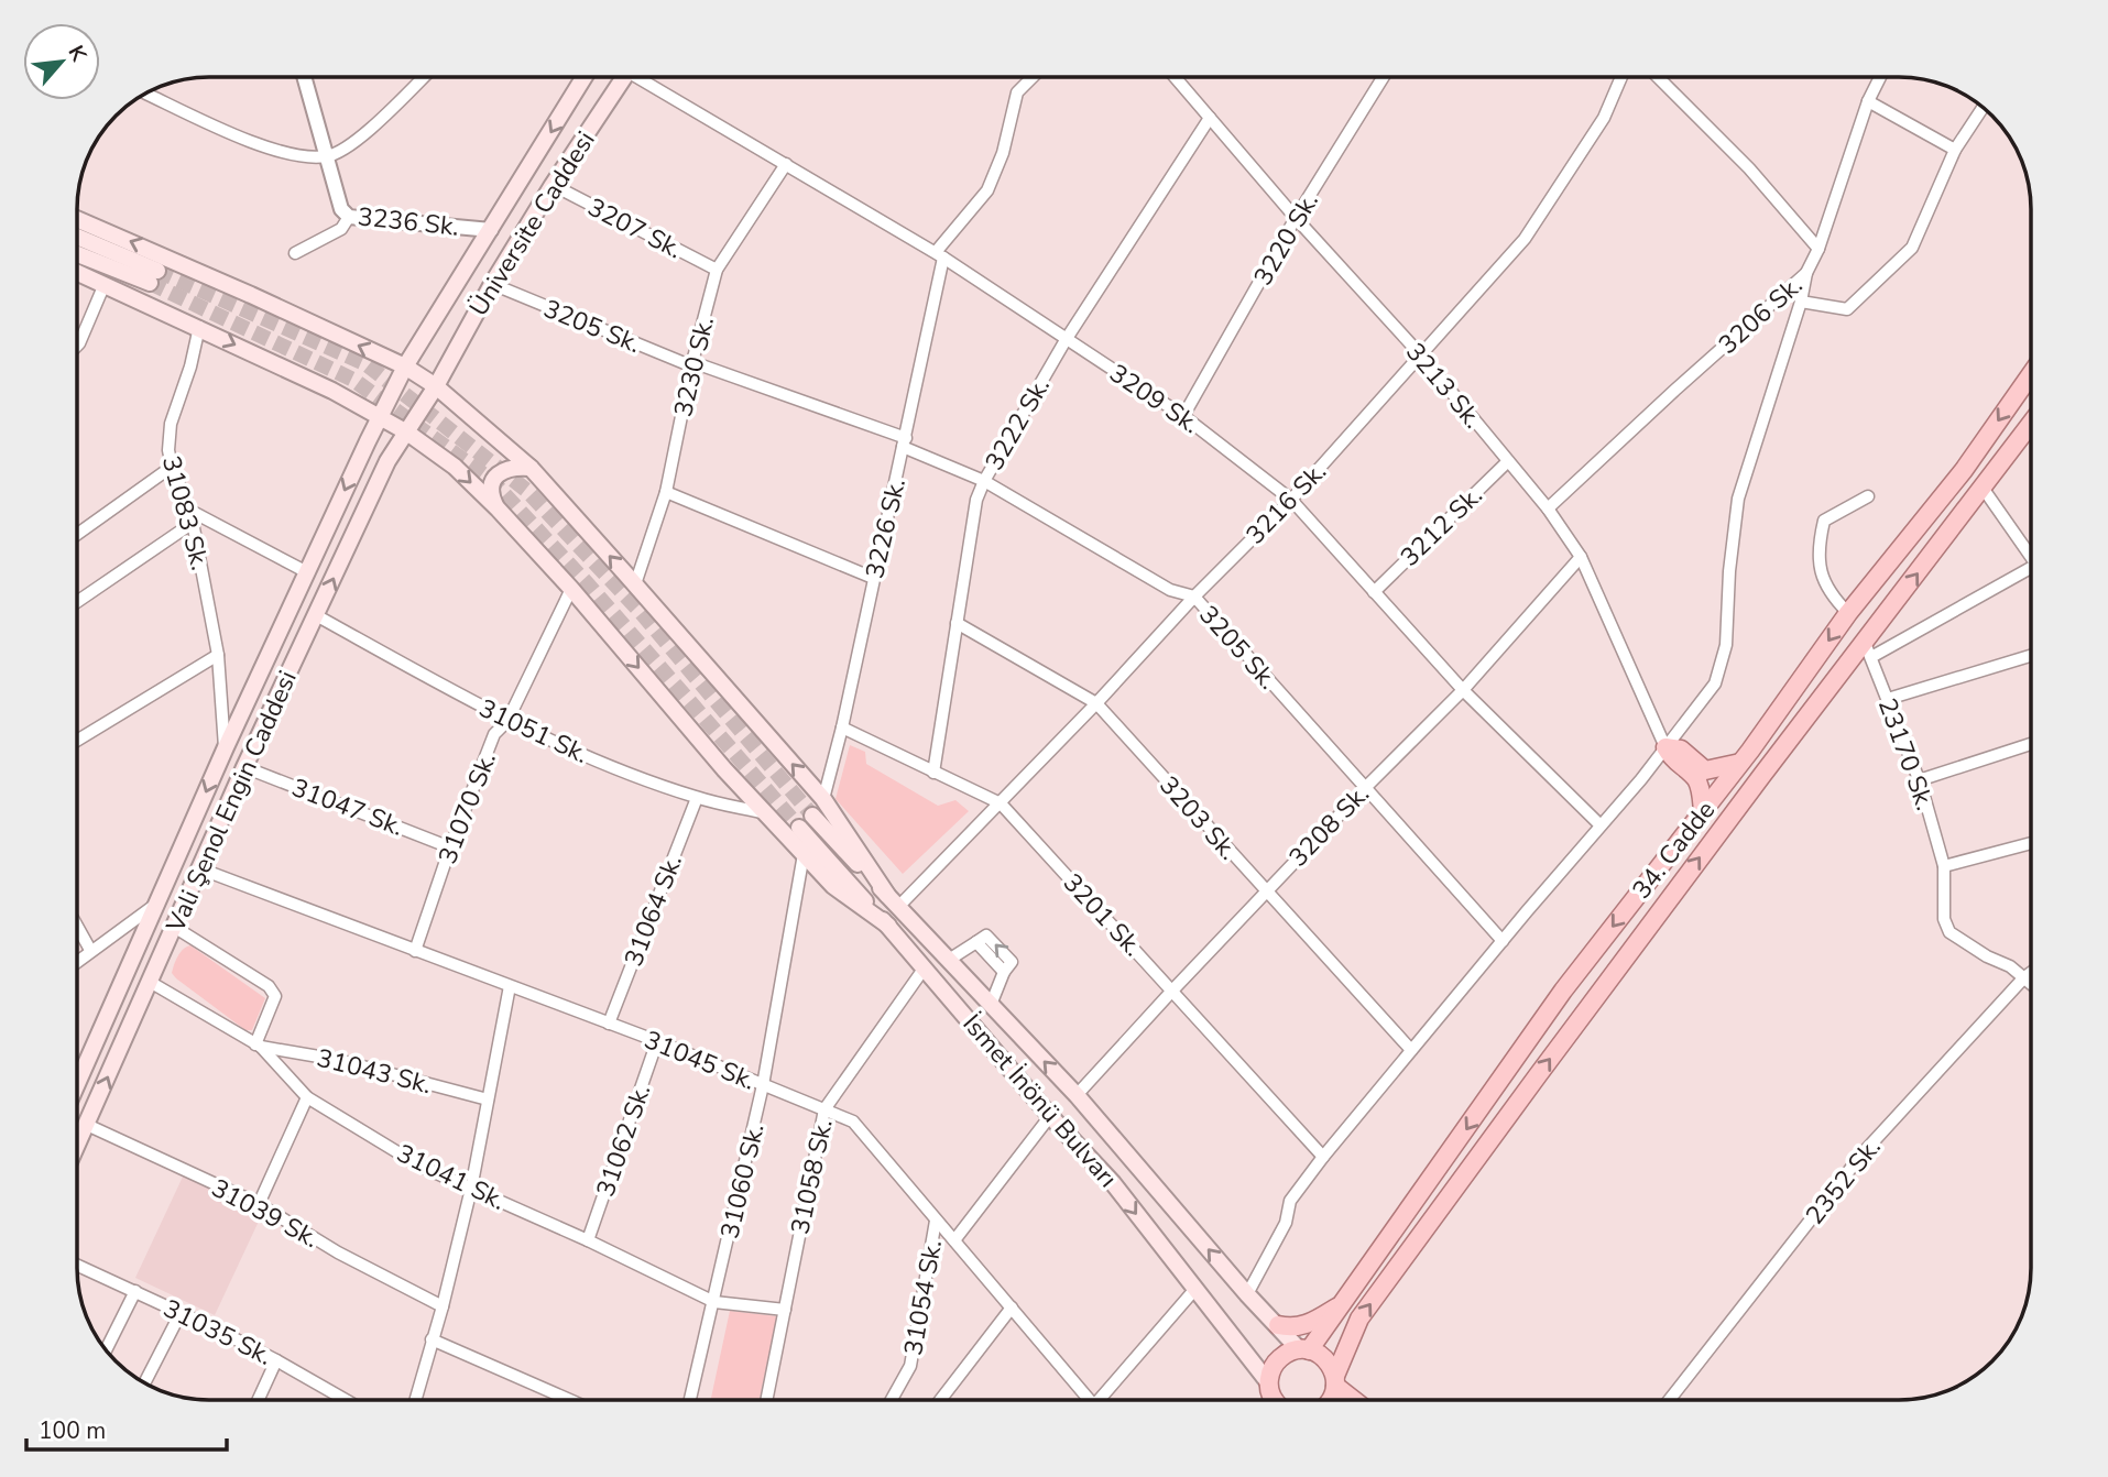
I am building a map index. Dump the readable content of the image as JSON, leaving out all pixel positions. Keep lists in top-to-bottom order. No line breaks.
{"streets":{"main road":["Üniversite Caddesi","Vali Şenol Engin Caddesi","34. Cadde","İsmet İnönü Bulvarı"],"street":["3236 Sk.","3207 Sk.","3220 Sk.","3206 Sk.","3205 Sk.","3230 Sk.","3213 Sk.","3209 Sk.","3222 Sk.","3216 Sk.","31083 Sk.","3212 Sk.","3226 Sk.","31051 Sk.","23170 Sk.","31047 Sk.","31070 Sk.","3203 Sk.","3208 Sk.","31064 Sk.","3201 Sk.","31045 Sk.","31043 Sk.","31062 Sk.","31041 Sk.","31058 Sk.","31060 Sk.","2352 Sk.","31039 Sk.","31054 Sk.","31035 Sk."]},"crossings":[["3236 Sk.","Üniversite Caddesi"],["Üniversite Caddesi","3207 Sk."],["Üniversite Caddesi","3205 Sk."],["Üniversite Caddesi","Vali Şenol Engin Caddesi"],["3207 Sk.","3230 Sk."],["3220 Sk.","3213 Sk."],["3220 Sk.","3209 Sk."],["3206 Sk.","3213 Sk."],["3205 Sk.","3230 Sk."],["3205 Sk.","3222 Sk."],["3205 Sk.","3216 Sk."],["3205 Sk.","3226 Sk."],["3205 Sk.","3208 Sk."],["3230 Sk.","3209 Sk."],["3213 Sk.","3222 Sk."],["3213 Sk.","3216 Sk."],["3213 Sk.","3212 Sk."],["3213 Sk.","3208 Sk."],["3209 Sk.","3222 Sk."],["3209 Sk.","3216 Sk."],["3209 Sk.","3212 Sk."],["3209 Sk.","3226 Sk."],["3209 Sk.","3208 Sk."],["3222 Sk.","3203 Sk."],["3222 Sk.","3201 Sk."],["3216 Sk.","3203 Sk."],["3216 Sk.","3201 Sk."],["3216 Sk.","İsmet İnönü Bulvarı"],["31083 Sk.","Vali Şenol Engin Caddesi"],["3226 Sk.","3201 Sk."],["31051 Sk.","Vali Şenol Engin Caddesi"],["31051 Sk.","31070 Sk."],["31051 Sk.","31064 Sk."],["23170 Sk.","34. Cadde"],["23170 Sk.","2352 Sk."],["Vali Şenol Engin Caddesi","31047 Sk."],["Vali Şenol Engin Caddesi","31045 Sk."],["Vali Şenol Engin Caddesi","31041 Sk."],["Vali Şenol Engin Caddesi","31039 Sk."],["31047 Sk.","31070 Sk."],["31070 Sk.","31045 Sk."],["3203 Sk.","3208 Sk."],["3208 Sk.","3201 Sk."],["3208 Sk.","İsmet İnönü Bulvarı"],["34. Cadde","İsmet İnönü Bulvarı"],["31064 Sk.","31045 Sk."],["31045 Sk.","31062 Sk."],["31045 Sk.","31058 Sk."],["31045 Sk.","31060 Sk."],["31045 Sk.","31054 Sk."],["31043 Sk.","31041 Sk."],["İsmet İnönü Bulvarı","31058 Sk."],["İsmet İnönü Bulvarı","31054 Sk."],["31062 Sk.","31041 Sk."],["31041 Sk.","31058 Sk."],["31041 Sk.","31060 Sk."]],"scale_bar":"100 m","north":"top right"}
